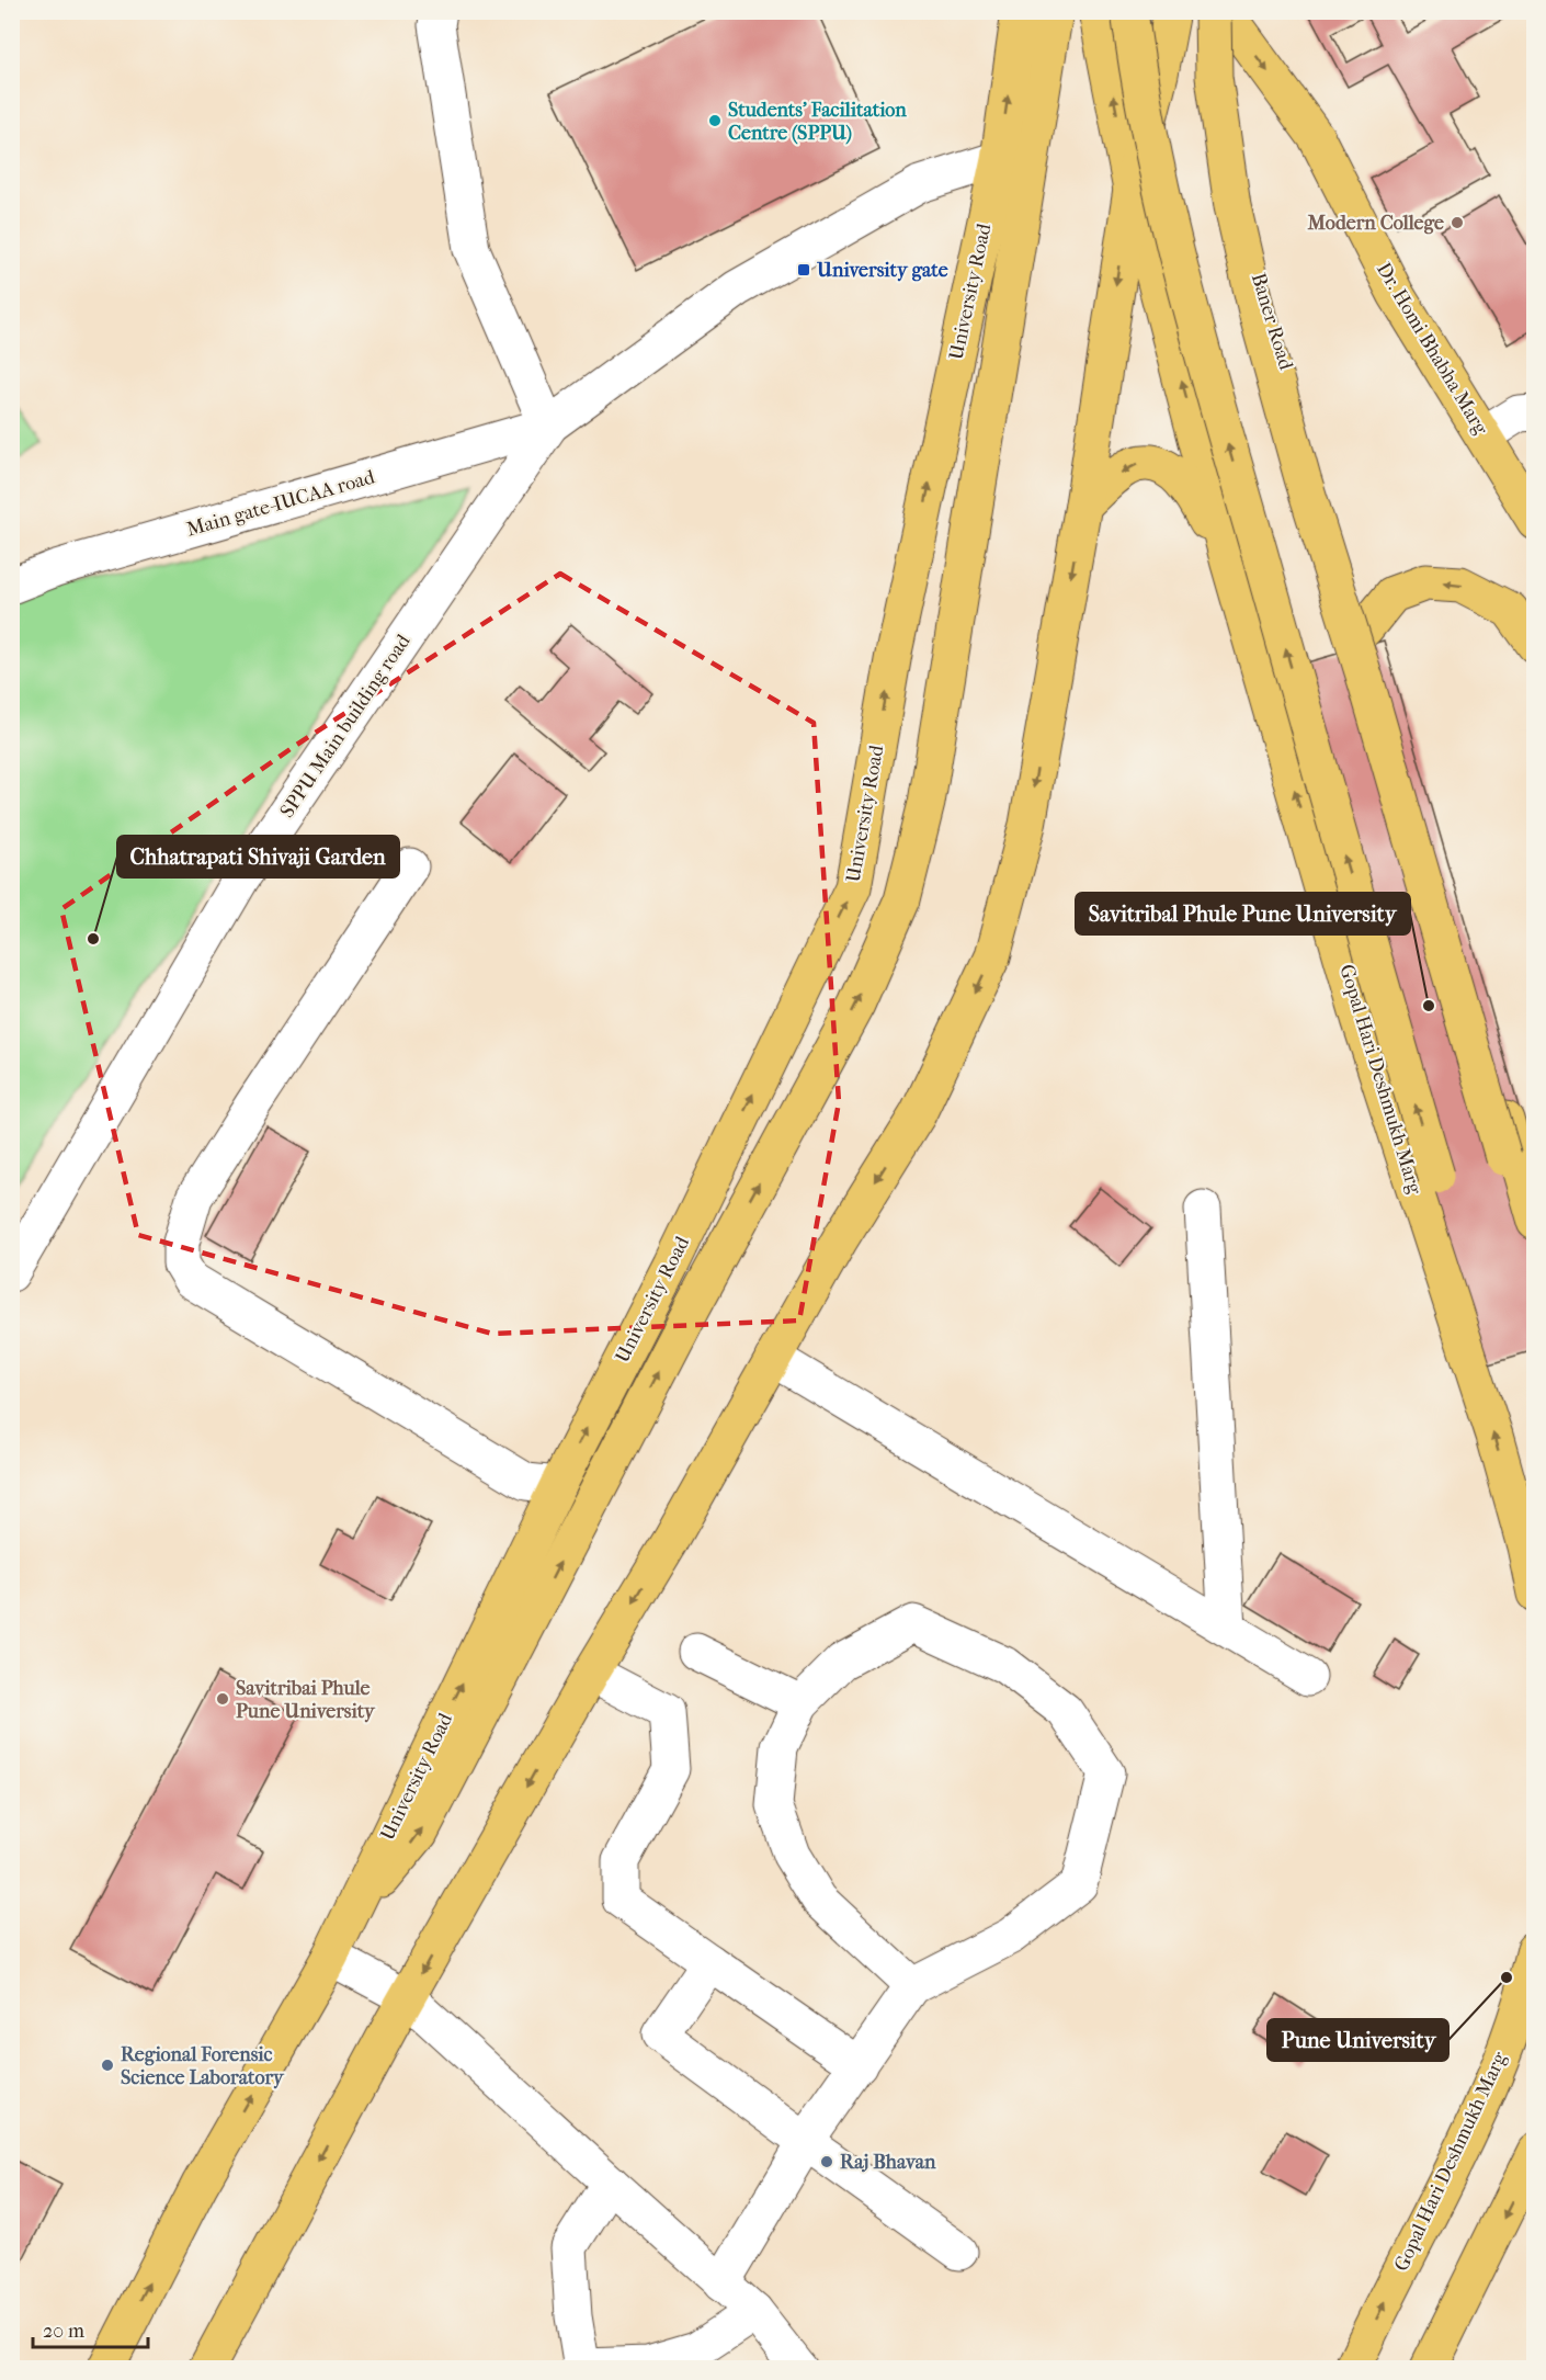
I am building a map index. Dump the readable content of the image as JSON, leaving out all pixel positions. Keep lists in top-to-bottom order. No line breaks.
{"streets":{"main road":["University Road","Baner Road","Dr. Homi Bhabha Marg","Gopal Hari Deshmukh Marg"],"street":["Main gate-IUCAA road","SPPU Main building road"]},"crossings":[["Main gate-IUCAA road","SPPU Main building road"]],"places":{"other":["Students' Facilitation Centre (SPPU)","Modern College","Chhatrapati Shivaji Garden","Savitribal Phule Pune University","Savitribai Phule Pune University","Pune University","Regional Forensic Science Laboratory","Raj Bhavan"],"transit":["University gate"]},"scale_bar":"20 m"}
